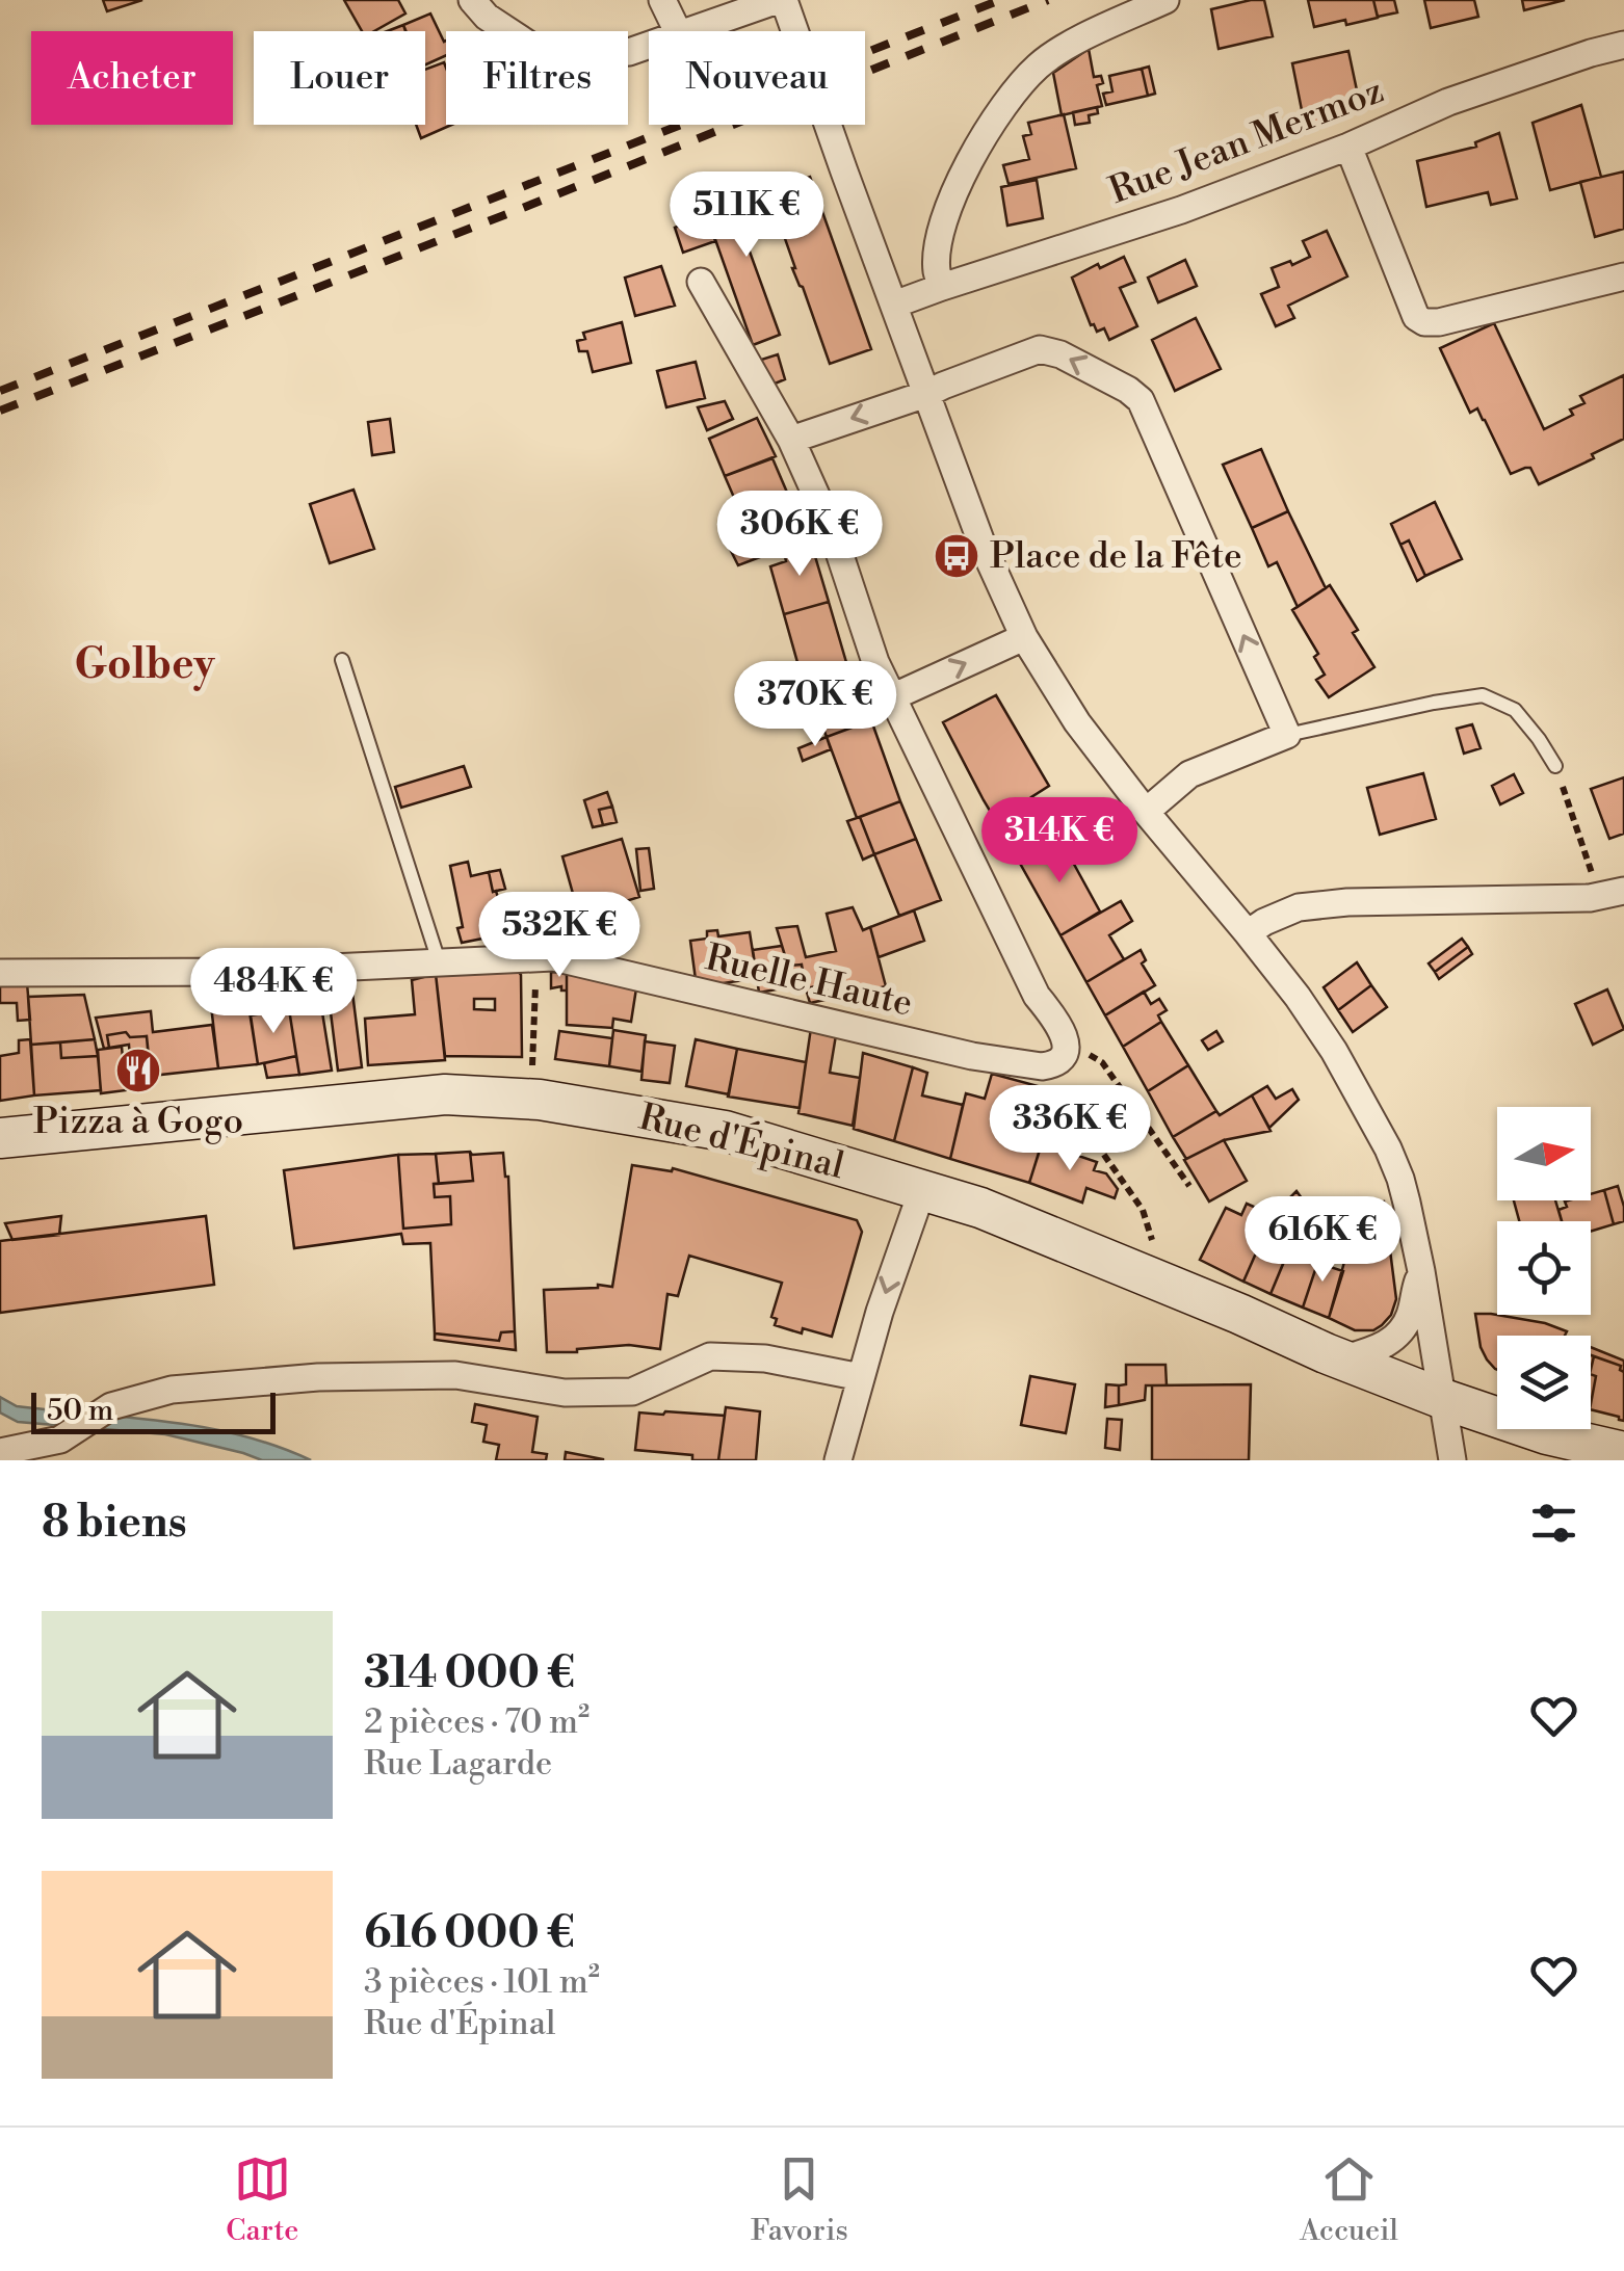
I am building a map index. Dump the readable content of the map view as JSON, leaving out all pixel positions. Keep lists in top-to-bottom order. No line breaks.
{"streets":{"main road":["Rue d'Épinal"],"street":["Rue Jean Mermoz","Ruelle Haute"]},"districts":["Golbey"],"places":{"bus stop":["Place de la Fête"],"restaurant":["Pizza à Gogo"]},"scale_bar":"50 m","north":"right","page":{"chip":["Acheter","Louer","Filtres","Nouveau"],"price":["511K €","306K €","370K €","314K €","532K €","484K €","336K €","616K €"],"scale":"50 m","heading":"8 biens","list":[{"name":"314 000 €","note":"2 pièces · 70 m² · Rue Lagarde"},{"name":"616 000 €","note":"3 pièces · 101 m² · Rue d'Épinal"}],"tabs":["Carte","Favoris","Accueil"]}}
